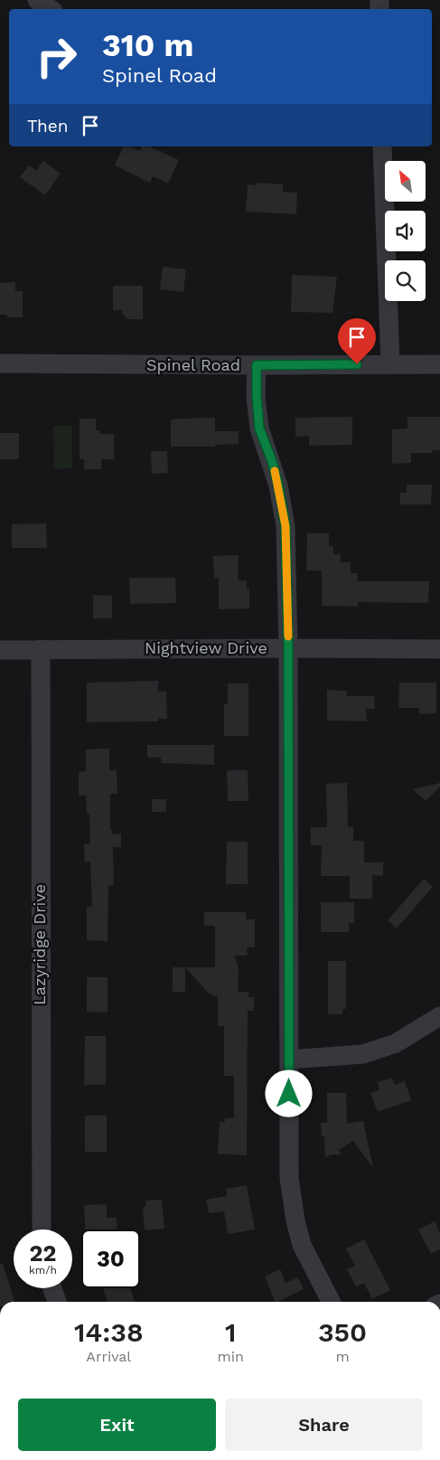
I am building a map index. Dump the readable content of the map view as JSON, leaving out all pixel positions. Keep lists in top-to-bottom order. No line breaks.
{"streets":{"street":["Spinel Road","Nightview Drive","Lazyridge Drive"]},"crossings":[["Nightview Drive","Lazyridge Drive"]],"north":"top left","page":{"turn":["310 m","Spinel Road"],"then":"Then","speed":"22 km/h","limit":"30","eta":["14:38","Arrival","1","min","350","m"],"buttons":["Exit","Share"]}}
